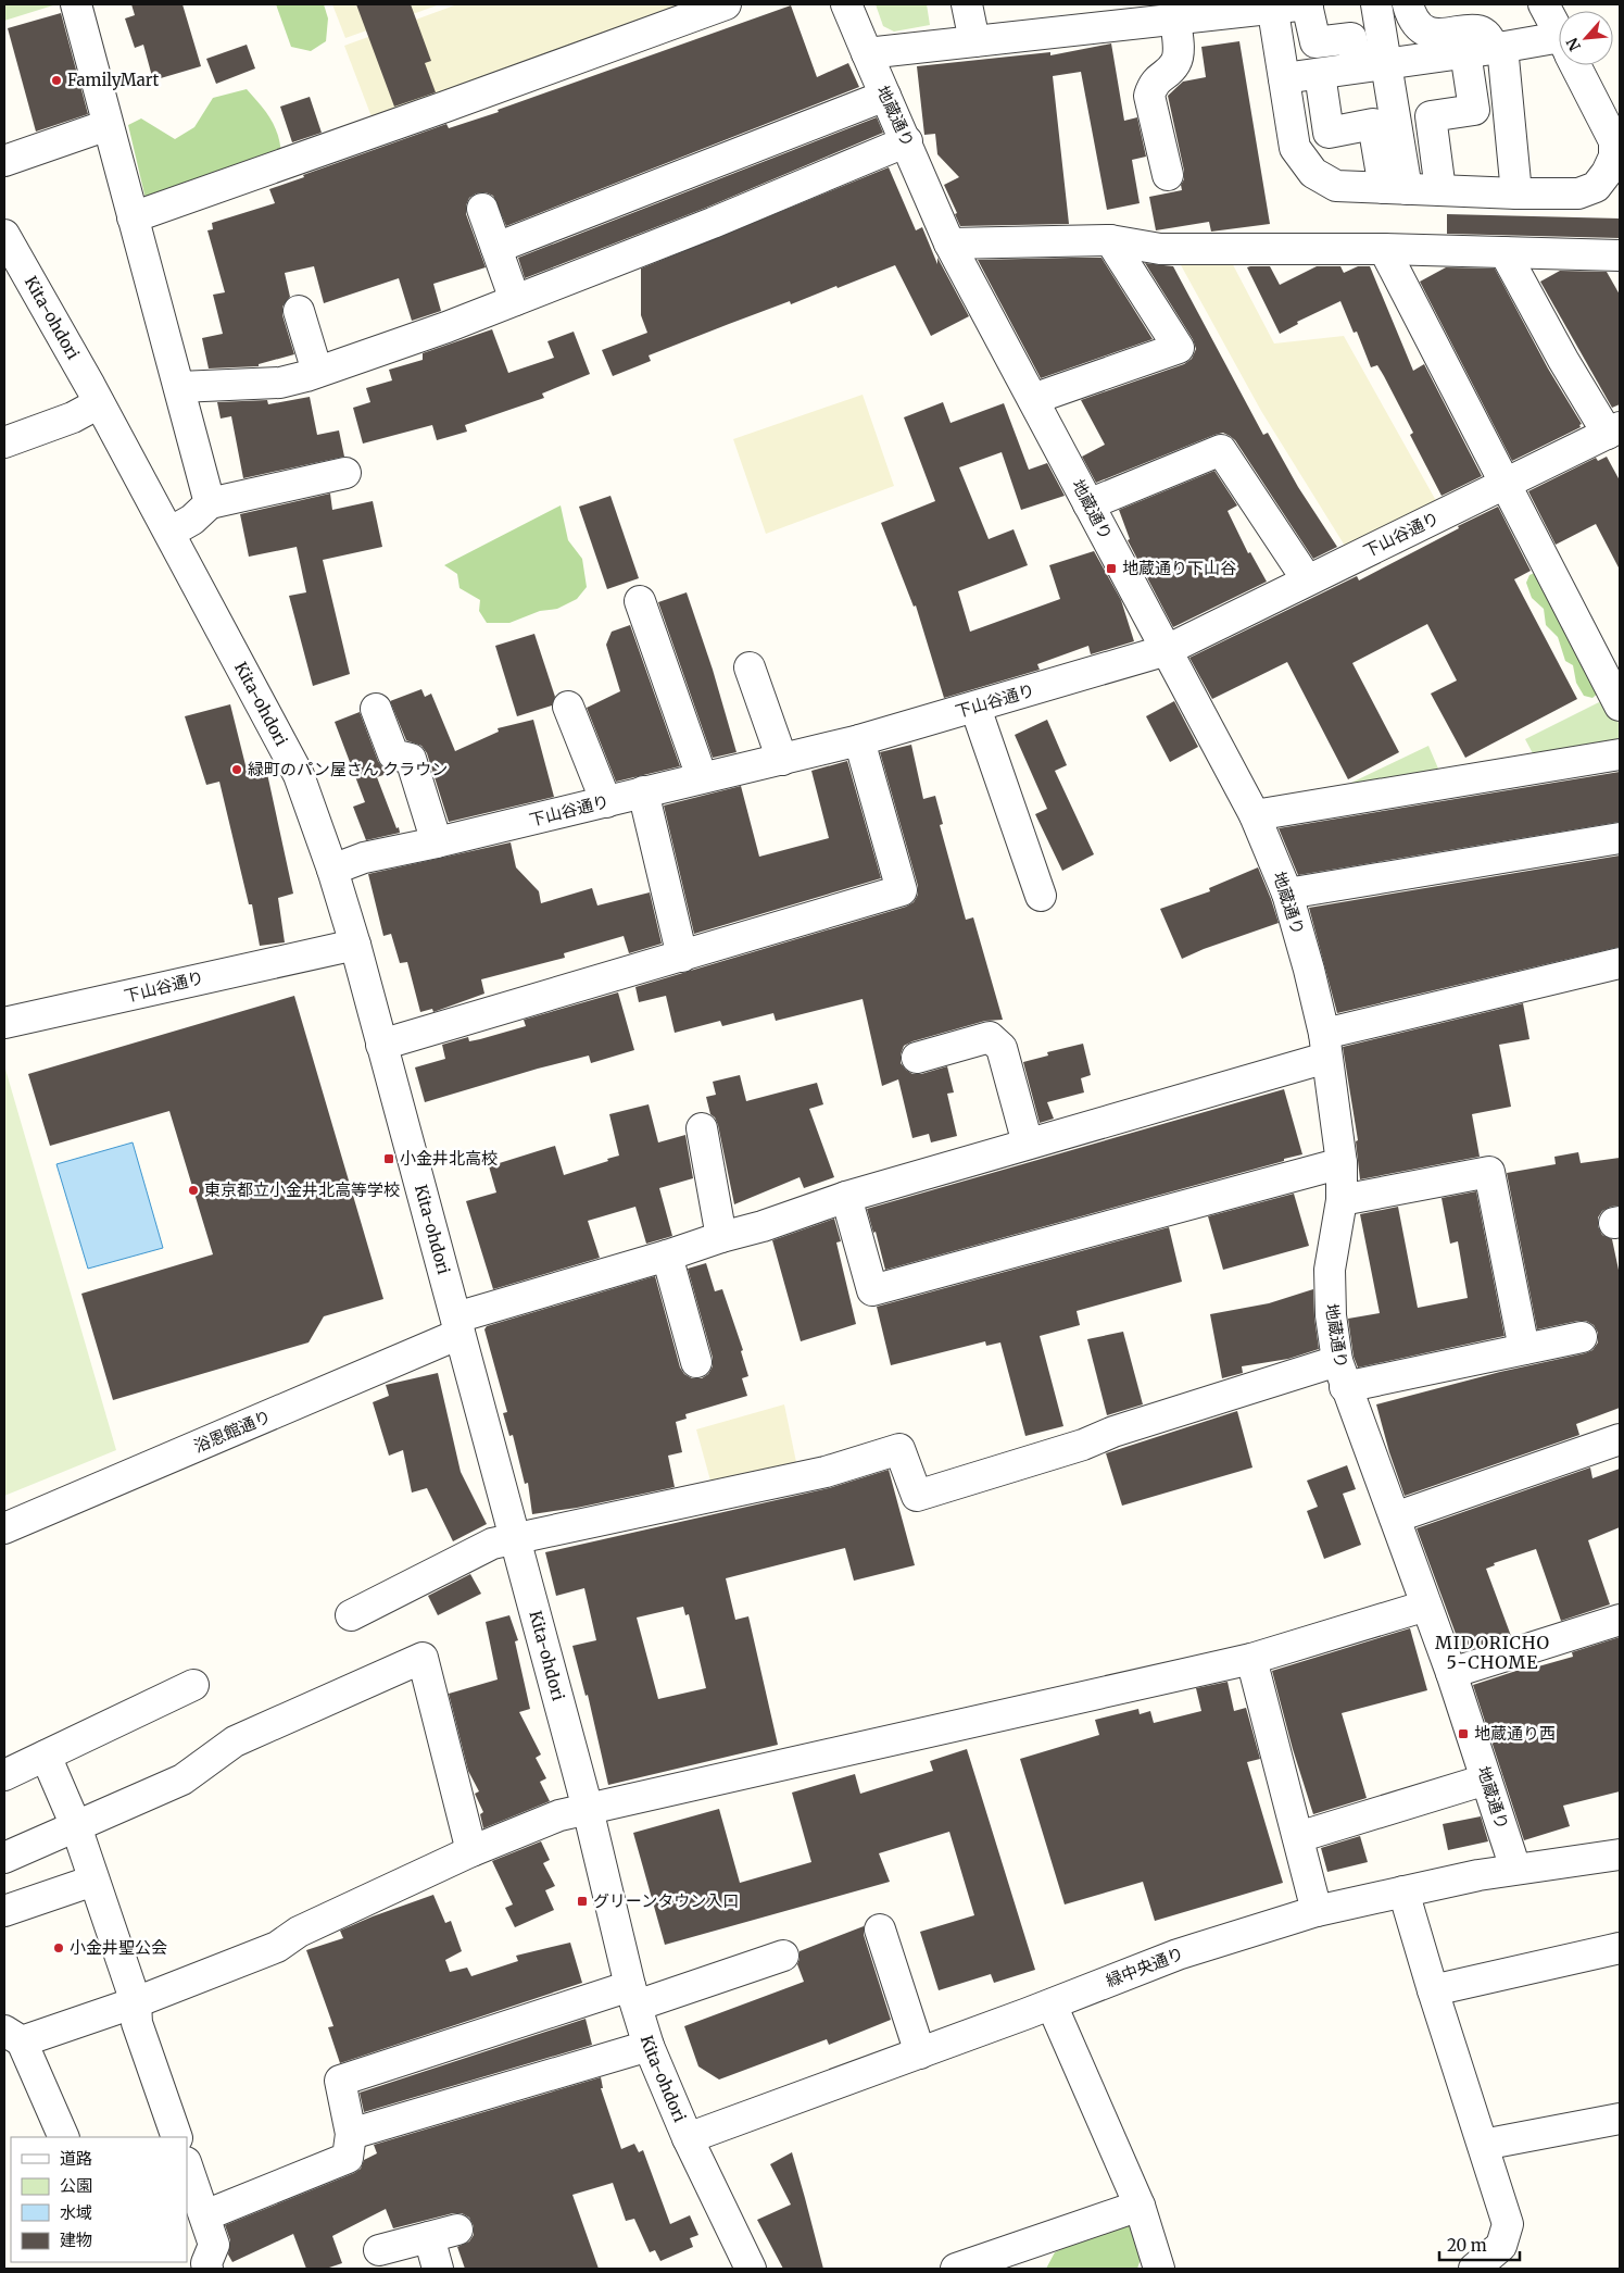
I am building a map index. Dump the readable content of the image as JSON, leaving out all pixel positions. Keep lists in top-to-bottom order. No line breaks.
{"streets":{"street":["地蔵通り","Kita-ohdori","下山谷通り","浴恩館通り","緑中央通り"]},"crossings":[["地蔵通り","下山谷通り"],["地蔵通り","浴恩館通り"],["地蔵通り","緑中央通り"],["Kita-ohdori","下山谷通り"],["Kita-ohdori","浴恩館通り"],["Kita-ohdori","緑中央通り"]],"districts":["MIDORICHO 5-CHOME"],"places":{"other":["FamilyMart","緑町のパン屋さん クラウン","東京都立小金井北高等学校","小金井聖公会"],"transit":["地蔵通り下山谷","小金井北高校","地蔵通り西","グリーンタウン入口"]},"legend":["道路","公園","水域","建物"],"scale_bar":"20 m","north":"bottom left"}
